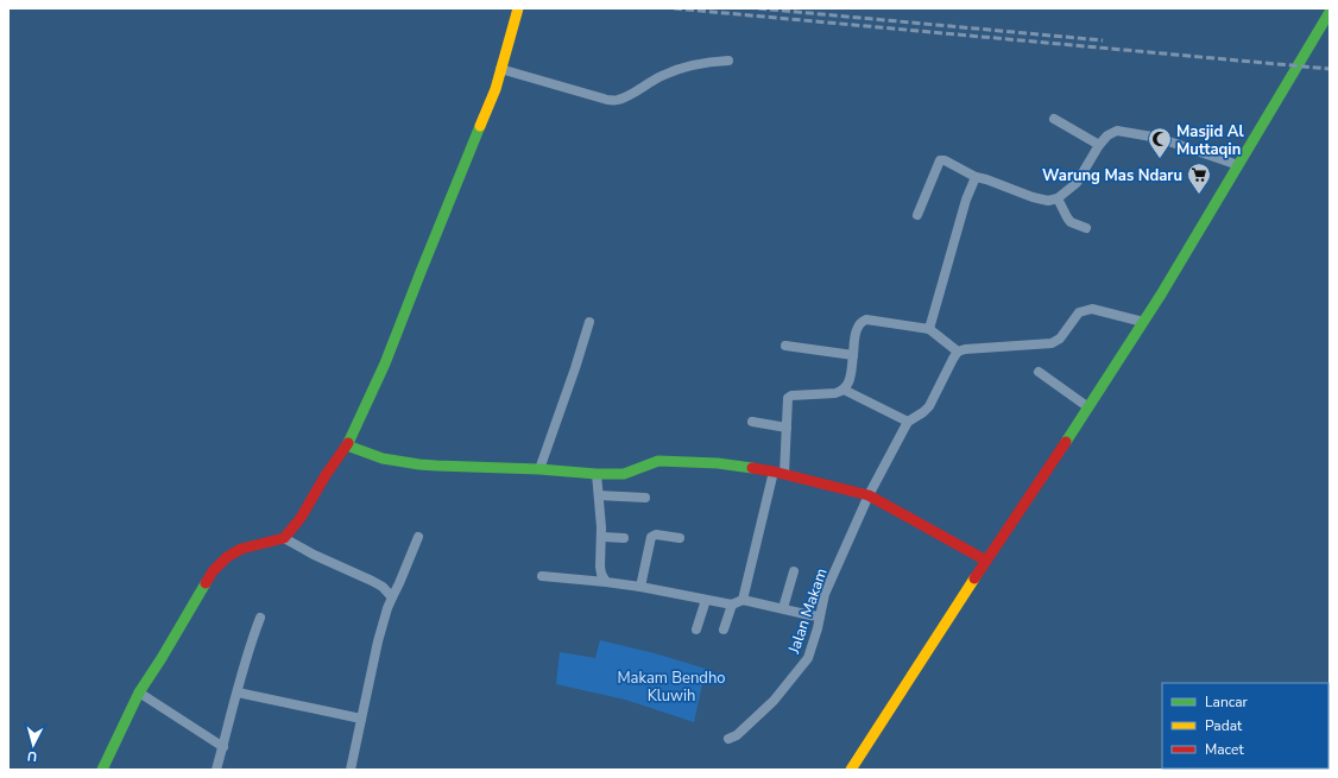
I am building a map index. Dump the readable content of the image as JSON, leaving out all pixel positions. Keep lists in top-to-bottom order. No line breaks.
{"streets":{"street":["Jalan Makam"]},"parks":["Makam Bendho Kluwih"],"places":{"mosque":["Masjid Al Muttaqin"],"supermarket":["Warung Mas Ndaru"]},"legend":["Lancar","Padat","Macet"],"north":"bottom"}
